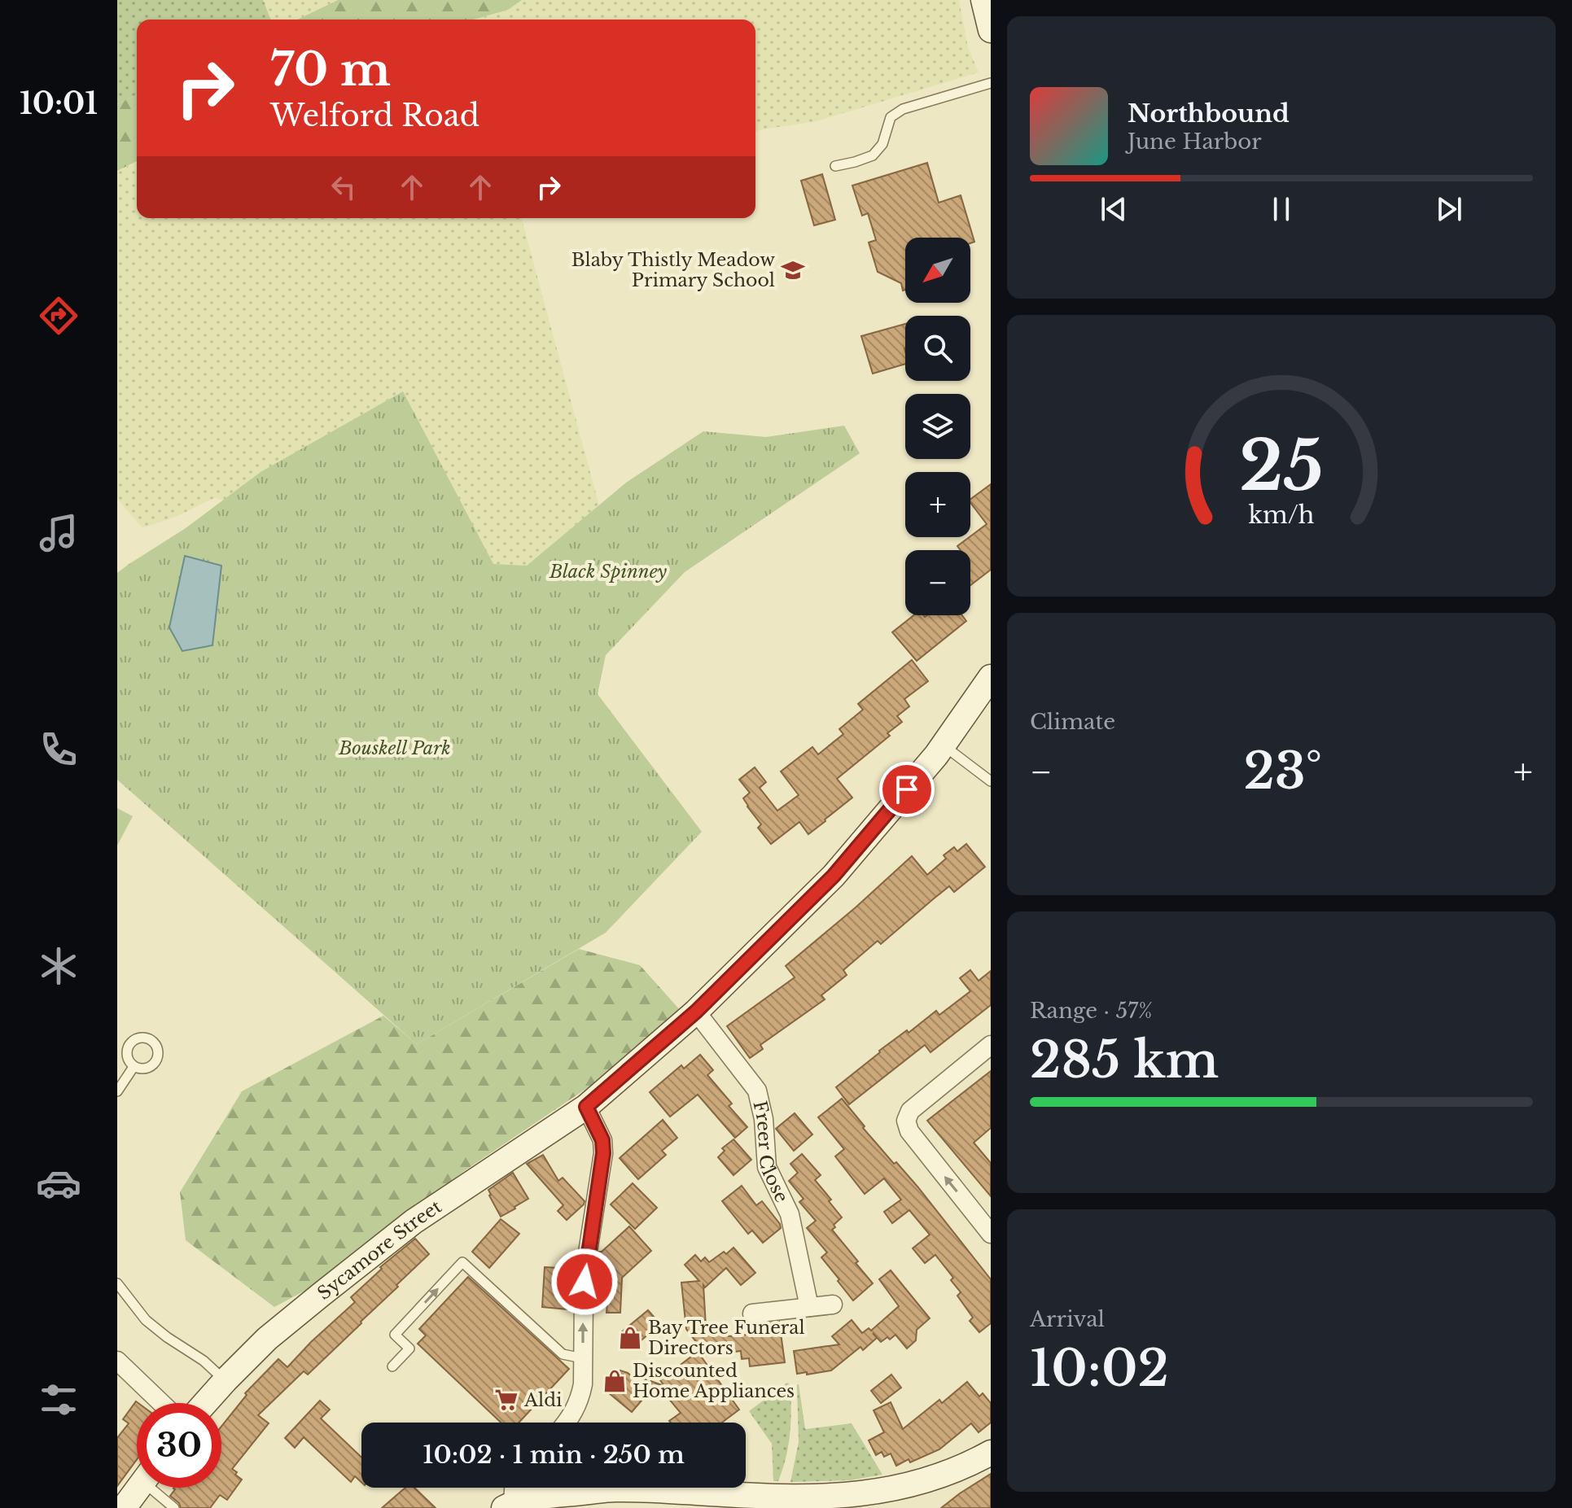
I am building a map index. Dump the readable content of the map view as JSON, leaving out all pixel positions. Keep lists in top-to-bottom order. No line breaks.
{"streets":{"street":["Freer Close","Sycamore Street"]},"crossings":[["Freer Close","Sycamore Street"]],"parks":["Black Spinney","Bouskell Park"],"places":{"school or university":["Blaby Thistly Meadow Primary School"],"shop":["Bay Tree Funeral Directors","Discounted Home Appliances"],"supermarket":["Aldi"]},"north":"bottom left","page":{"tabs":"10:01","turn":["70 m","Welford Road"],"song":["Northbound","June Harbor"],"map_buttons":["+","−"],"tile":["Climate",["Range · 57%","285 km"],["Arrival","10:02"]],"heat":["−","23°","+"],"limit":"30","trip":"10:02 · 1 min · 250 m","gauge":["25","km/h"]}}
